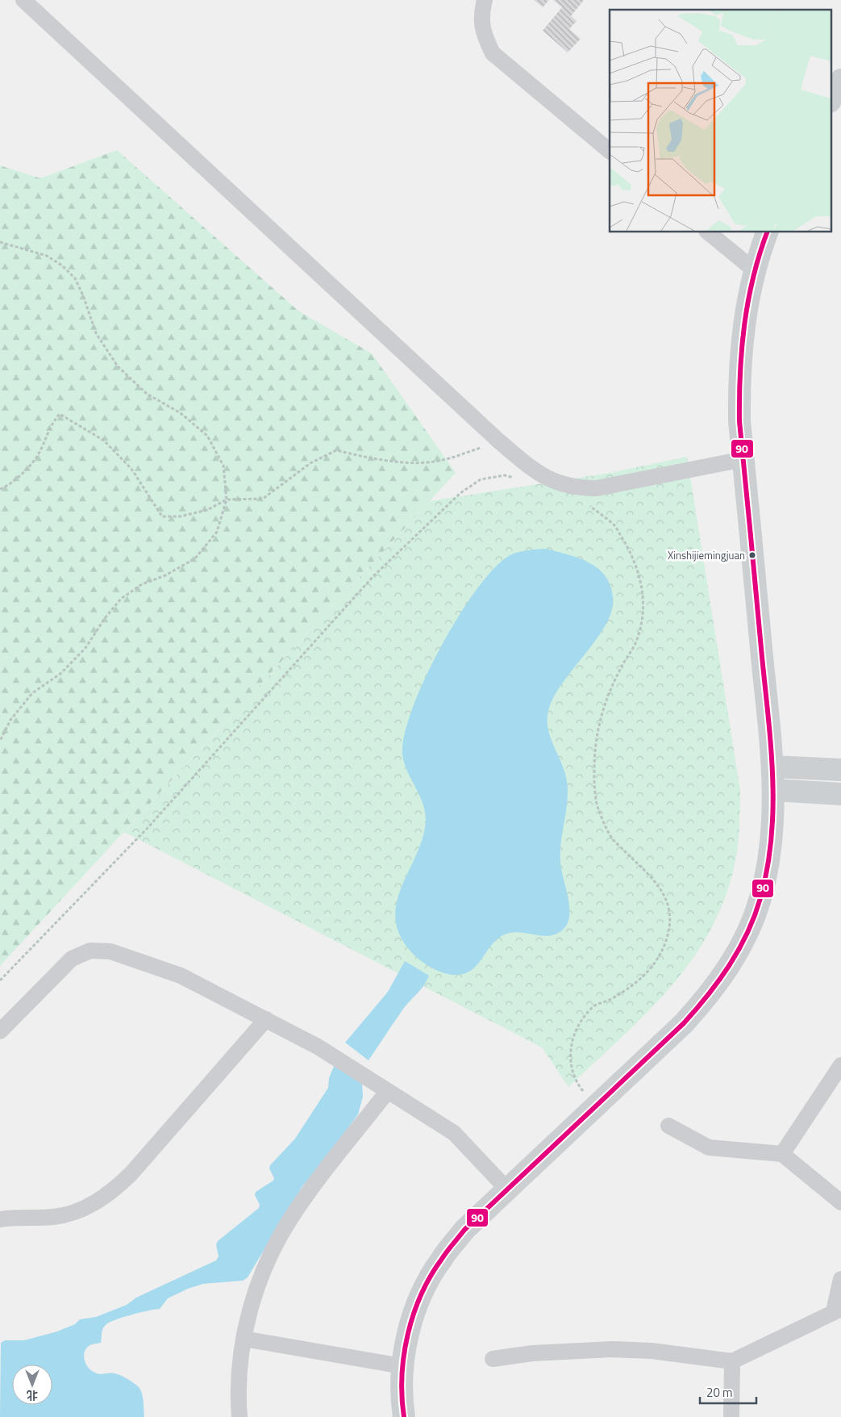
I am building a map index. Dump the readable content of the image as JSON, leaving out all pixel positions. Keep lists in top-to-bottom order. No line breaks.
{"places":["Xinshijiemingjuan"],"lines":["transit line 90"],"scale_bar":"20 m","north":"bottom"}
